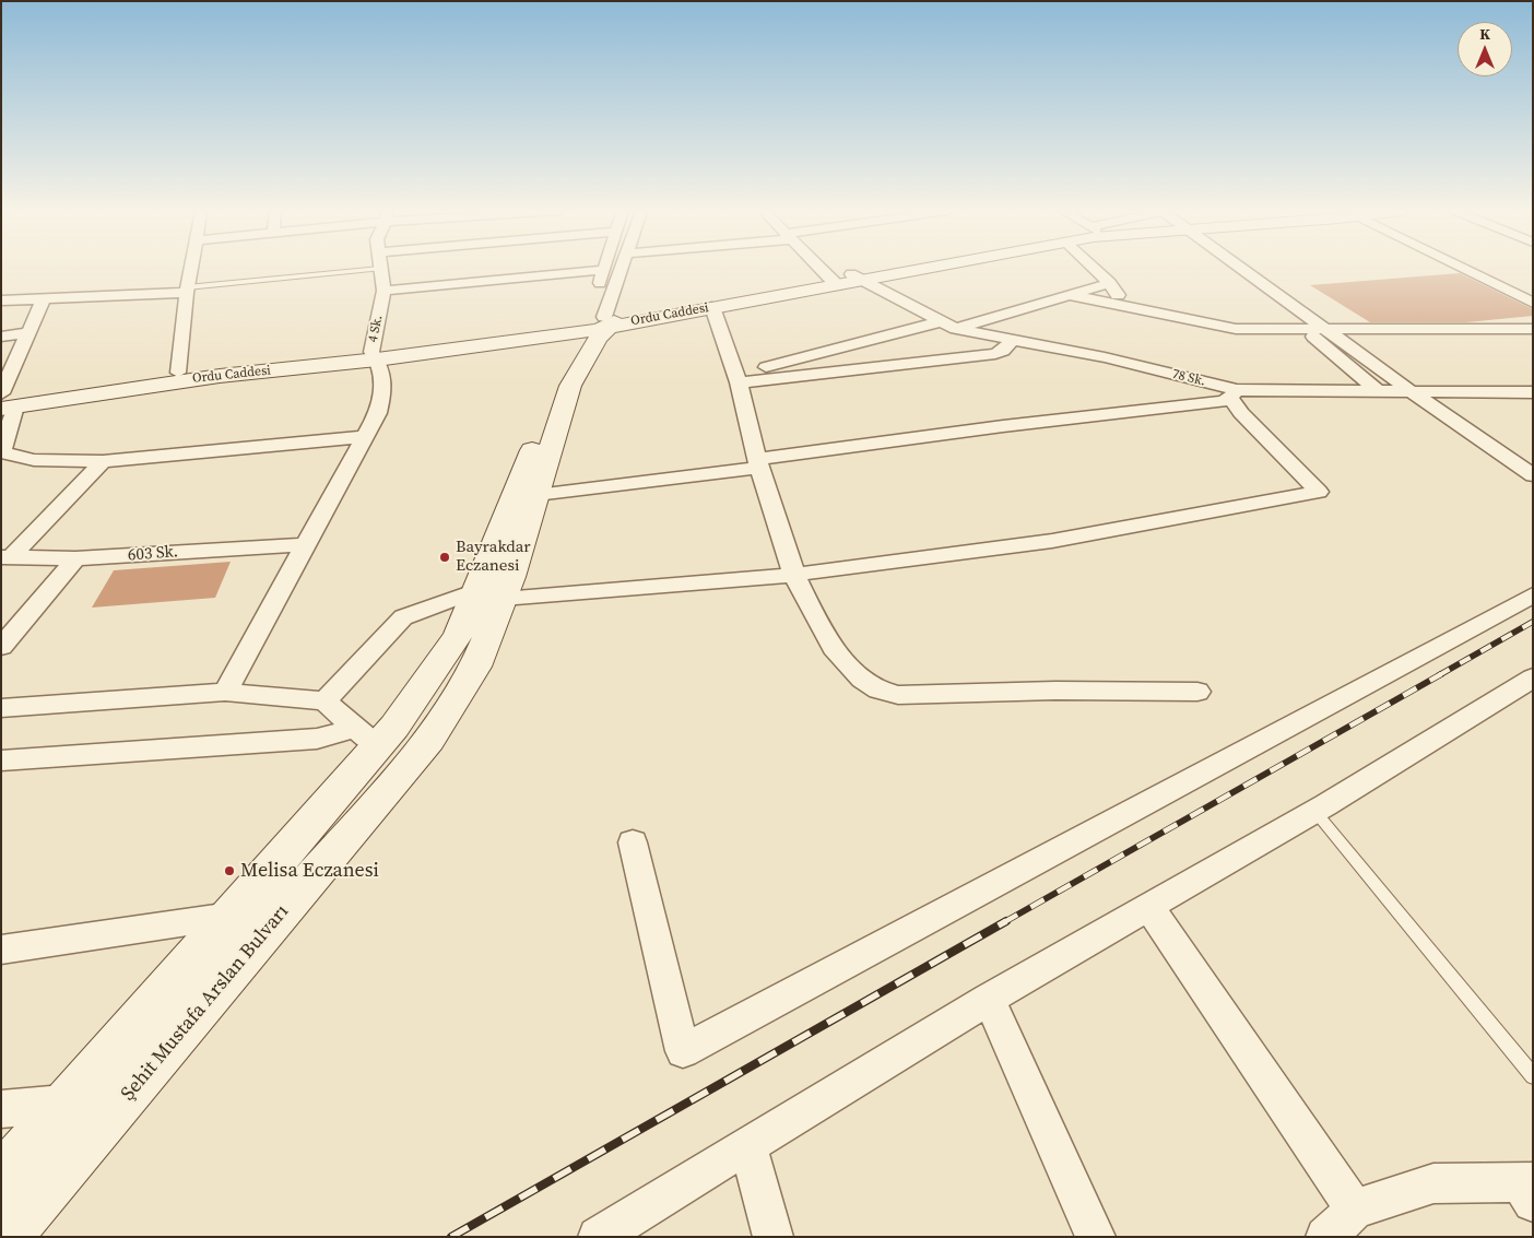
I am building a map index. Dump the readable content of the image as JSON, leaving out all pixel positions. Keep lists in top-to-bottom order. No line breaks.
{"streets":{"main road":["Ordu Caddesi","Şehit Mustafa Arslan Bulvarı"],"street":["4 Sk.","78 Sk.","603 Sk."]},"crossings":[["Ordu Caddesi","4 Sk."],["Ordu Caddesi","78 Sk."],["Ordu Caddesi","Şehit Mustafa Arslan Bulvarı"]],"places":["Bayrakdar Eczanesi","Melisa Eczanesi"],"north":"top"}
